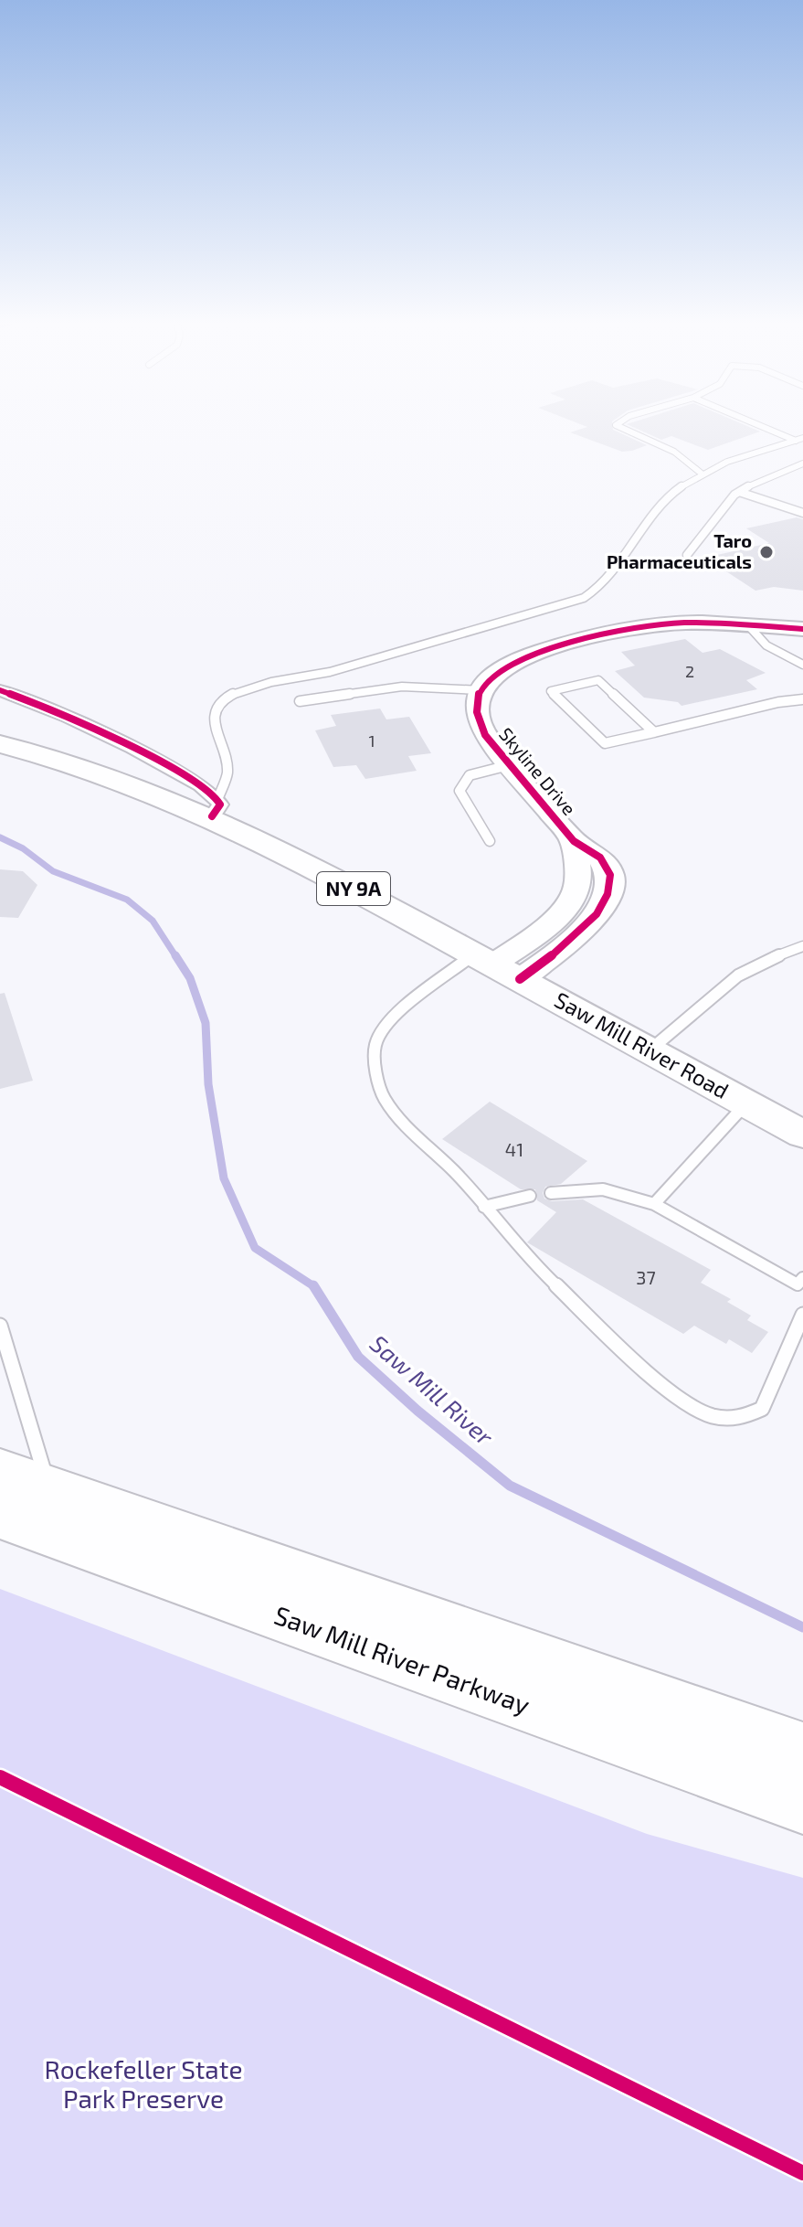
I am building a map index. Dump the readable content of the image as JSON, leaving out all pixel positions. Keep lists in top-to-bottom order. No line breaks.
{"streets":{"highway":["Saw Mill River Parkway"],"main road":["NY 9A","Saw Mill River Road"],"street":["Skyline Drive"]},"crossings":[["Skyline Drive","Saw Mill River Road"]],"water":["Saw Mill River"],"parks":["Rockefeller State Park Preserve"],"places":["Taro Pharmaceuticals"],"house_numbers":["2","1","41","37"]}
